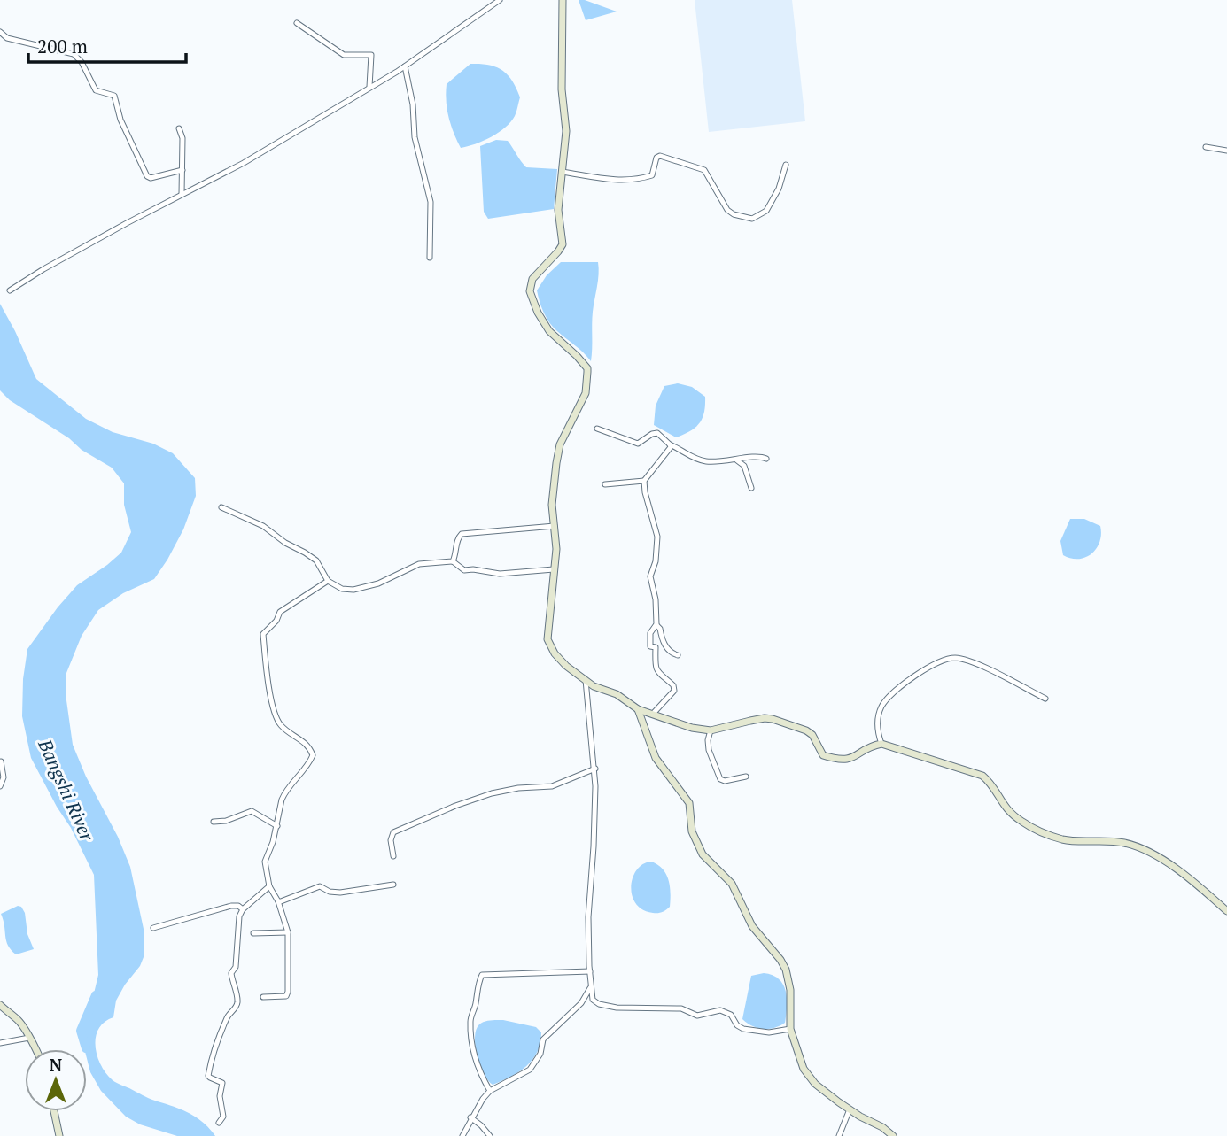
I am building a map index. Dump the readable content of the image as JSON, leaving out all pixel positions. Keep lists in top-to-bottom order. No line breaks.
{"water":["Bangshi River"],"scale_bar":"200 m","north":"top"}
